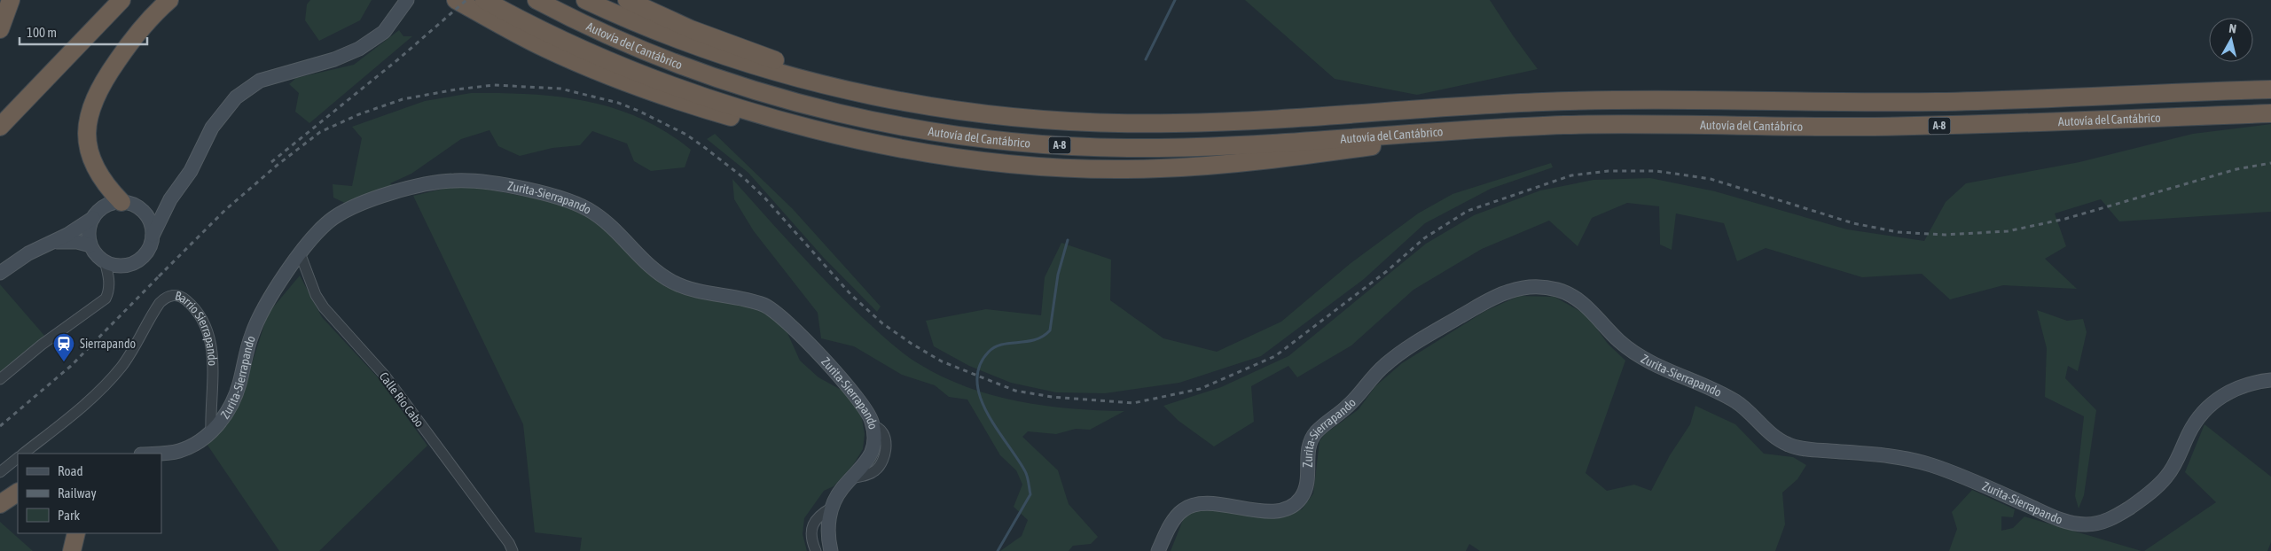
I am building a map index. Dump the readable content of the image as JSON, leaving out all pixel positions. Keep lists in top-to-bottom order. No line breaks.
{"streets":{"highway":["Autovía del Cantábrico","A-8"],"street":["Zurita-Sierrapando","Barrio Sierrapando","Calle Río Cabo"]},"crossings":[["Zurita-Sierrapando","Barrio Sierrapando"],["Zurita-Sierrapando","Calle Río Cabo"]],"places":{"station":["Sierrapando"]},"legend":["Road","Railway","Park"],"scale_bar":"100 m","north":"top"}
